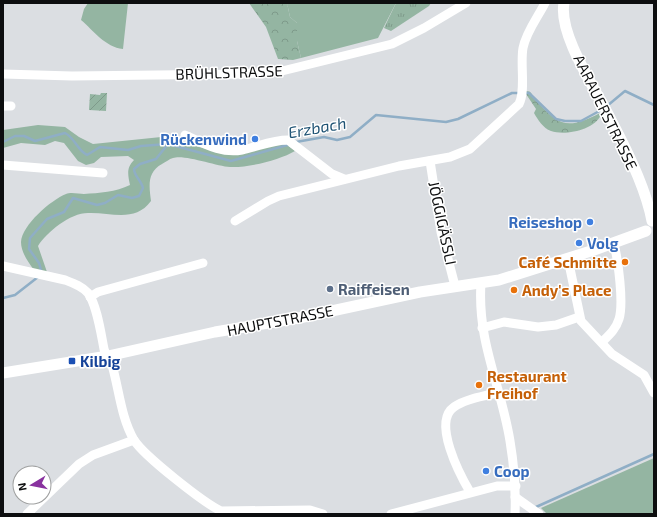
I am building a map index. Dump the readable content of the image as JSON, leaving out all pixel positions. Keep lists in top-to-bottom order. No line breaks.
{"streets":{"main road":["AARAUERSTRASSE","HAUPTSTRASSE"],"street":["BRÜHLSTRASSE","JÖGGIGÄSSLI"]},"crossings":[["JÖGGIGÄSSLI","HAUPTSTRASSE"]],"water":["Erzbach"],"places":{"other":["Rückenwind","Reiseshop","Volg","Café Schmitte","Raiffeisen","Andy's Place","Restaurant Freihof","Coop"],"transit":["Kilbig"]},"north":"left"}
